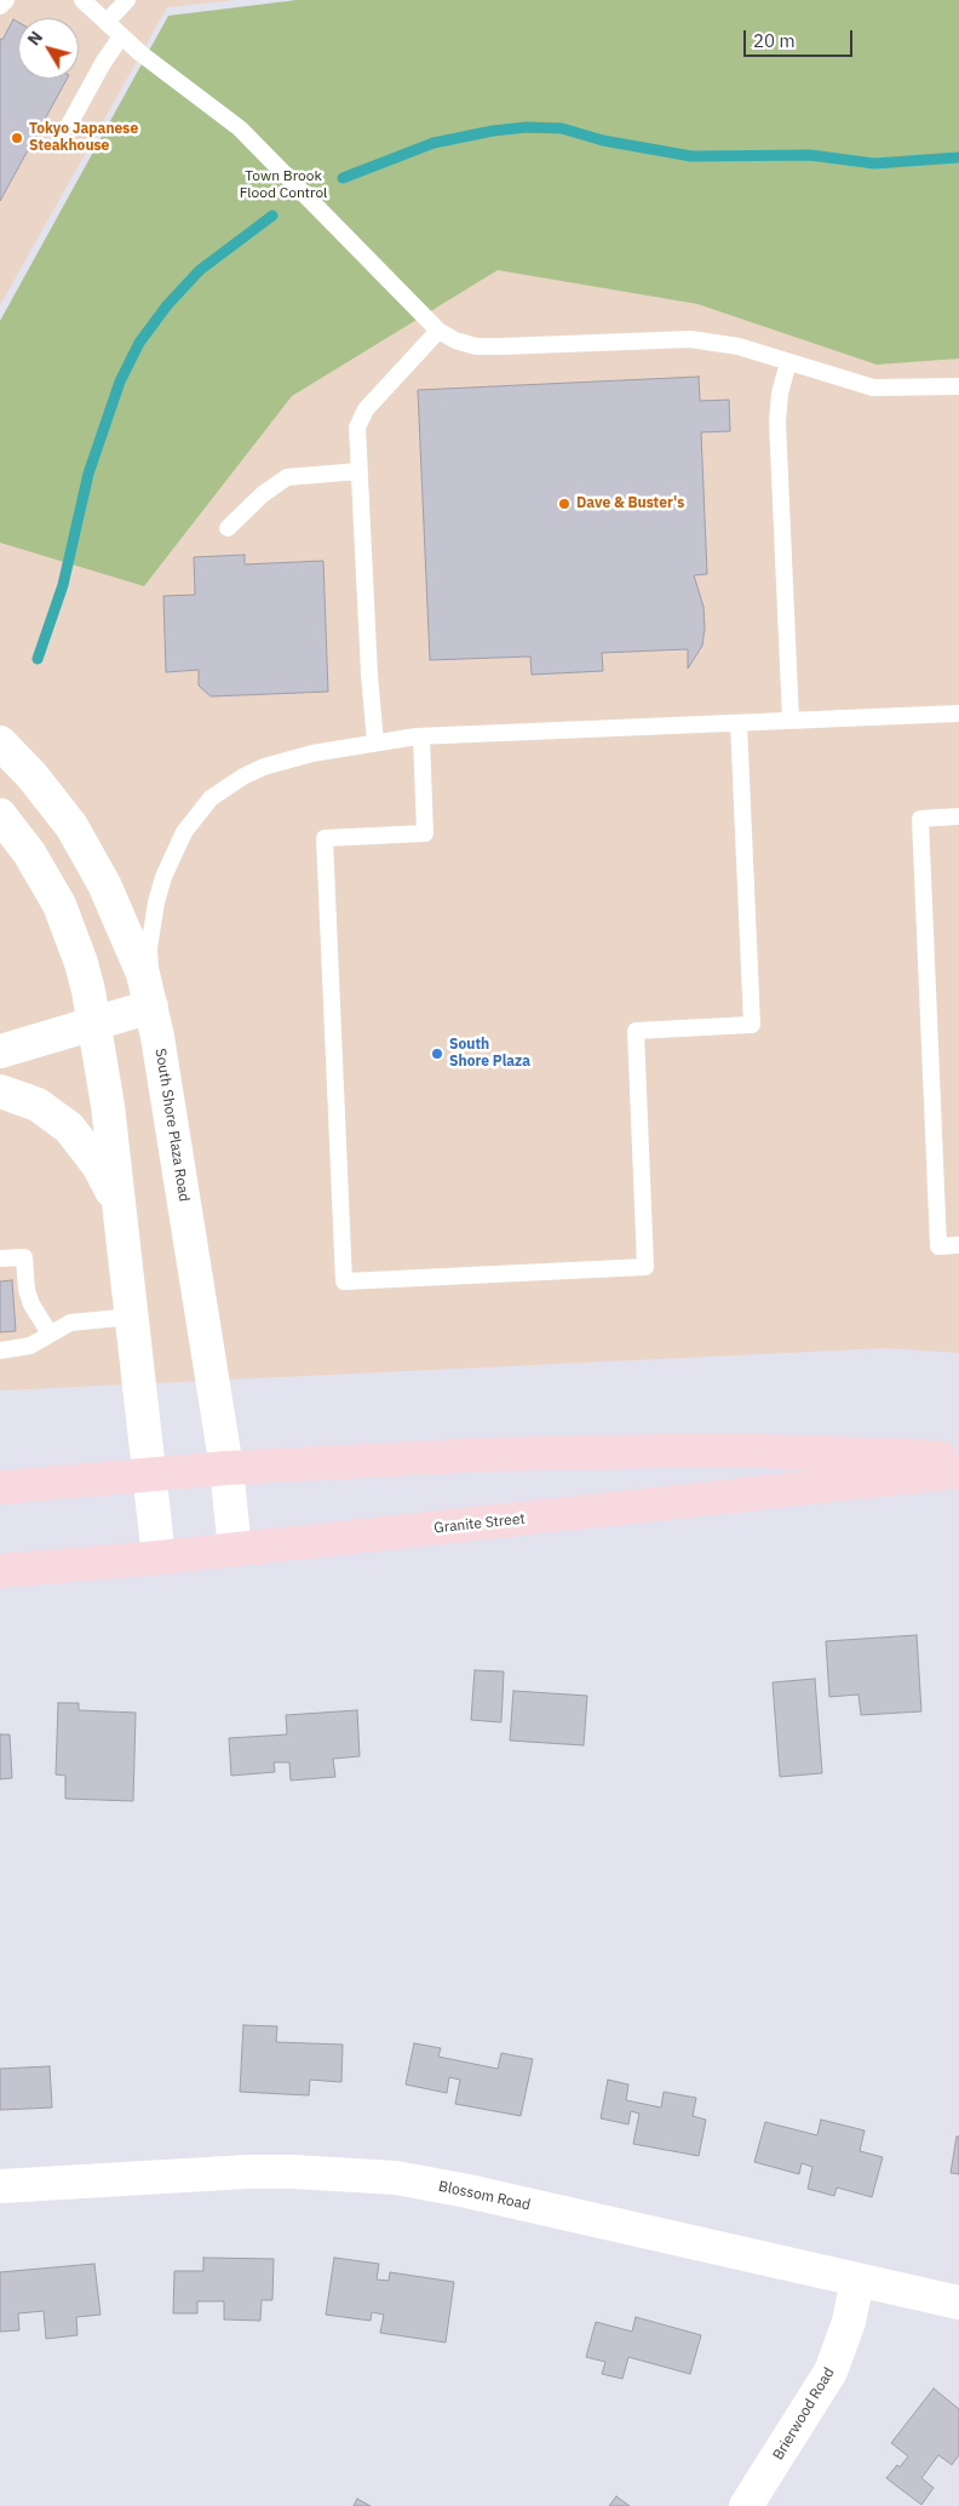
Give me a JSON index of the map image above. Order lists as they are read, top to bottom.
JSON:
{
  "streets": {
    "main road": ["Granite Street"],
    "street": ["South Shore Plaza Road", "Blossom Road", "Brierwood Road"]
  },
  "crossings": [
    ["South Shore Plaza Road", "Granite Street"],
    ["Blossom Road", "Brierwood Road"]
  ],
  "parks": ["Town Brook Flood Control"],
  "places": ["Tokyo Japanese Steakhouse", "Dave & Buster's", "South Shore Plaza"],
  "scale_bar": "20 m",
  "north": "top left"
}
